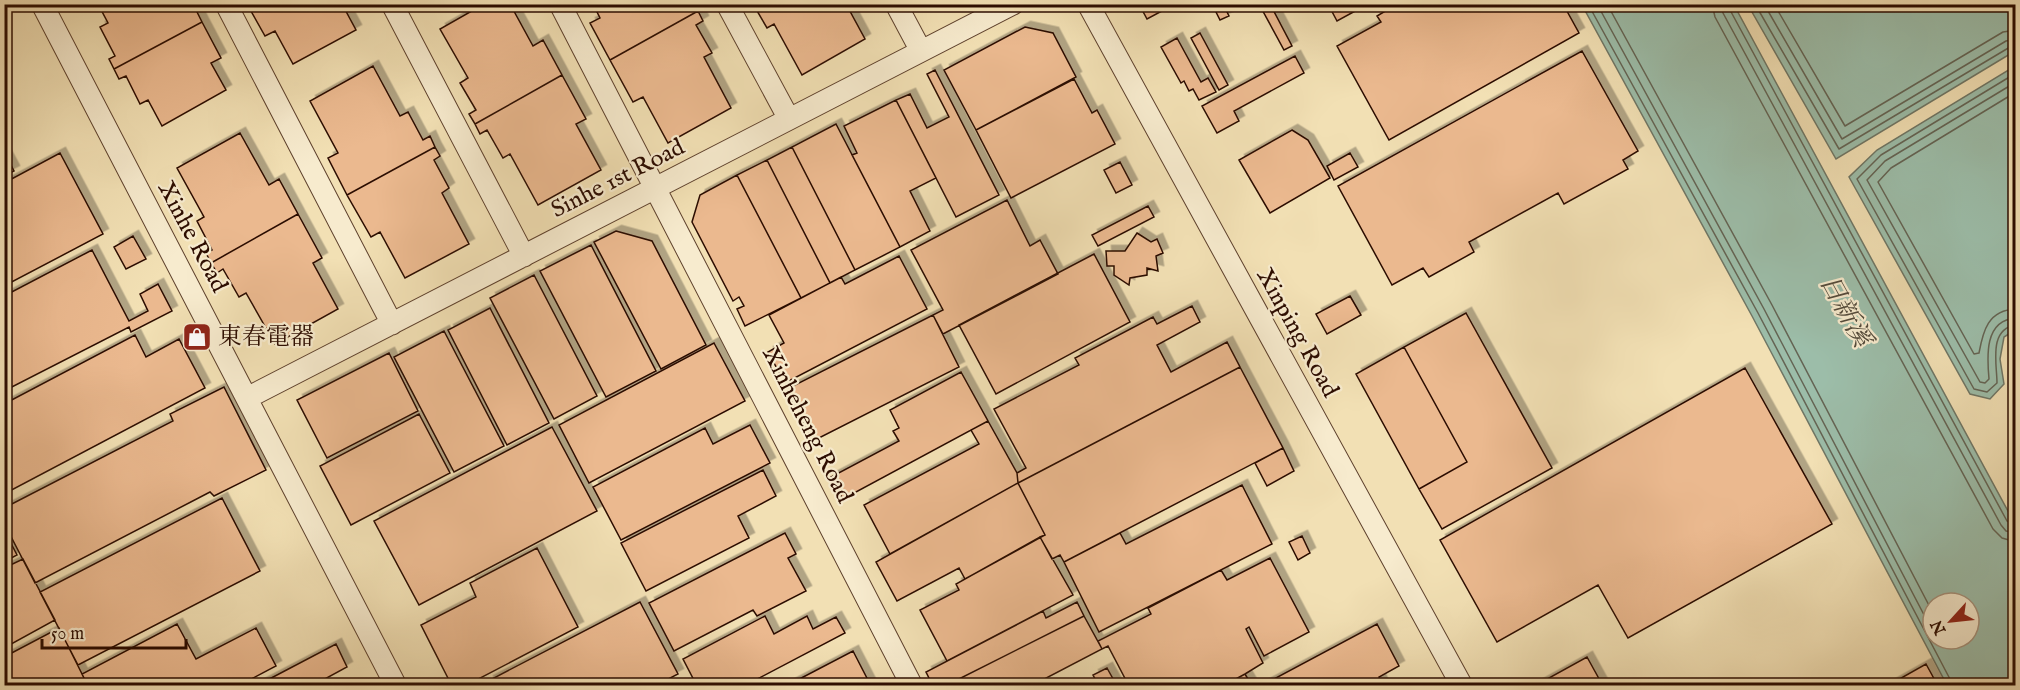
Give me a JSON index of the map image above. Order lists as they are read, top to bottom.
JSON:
{
  "streets": {
    "street": [
      "Sinhe 1st Road",
      "Xinhe Road",
      "Xinping Road",
      "Xinheheng Road"
    ]
  },
  "crossings": [
    ["Sinhe 1st Road", "Xinhe Road"],
    ["Sinhe 1st Road", "Xinheheng Road"]
  ],
  "water": ["日新溪"],
  "places": {
    "shop": ["東春電器"]
  },
  "scale_bar": "50 m",
  "north": "bottom left"
}
